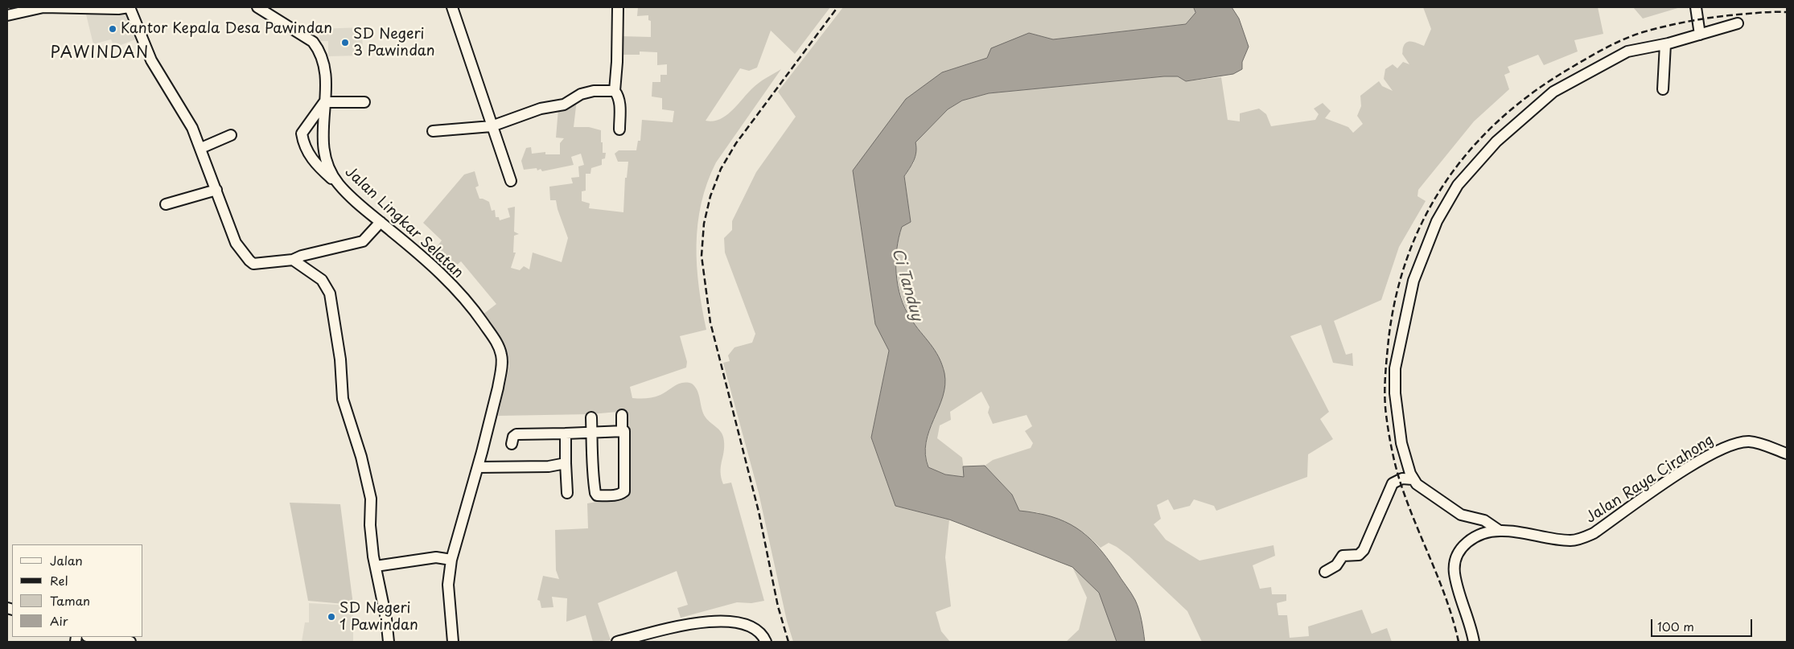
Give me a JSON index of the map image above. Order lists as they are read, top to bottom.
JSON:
{
  "streets": {
    "street": ["Jalan Lingkar Selatan", "Jalan Raya Cirahong"]
  },
  "districts": ["PAWINDAN"],
  "water": ["Ci Tanduy"],
  "places": ["Kantor Kepala Desa Pawindan", "SD Negeri 3 Pawindan", "SD Negeri 1 Pawindan"],
  "legend": [
    "Jalan",
    "Rel",
    "Taman",
    "Air"
  ],
  "scale_bar": "100 m"
}
